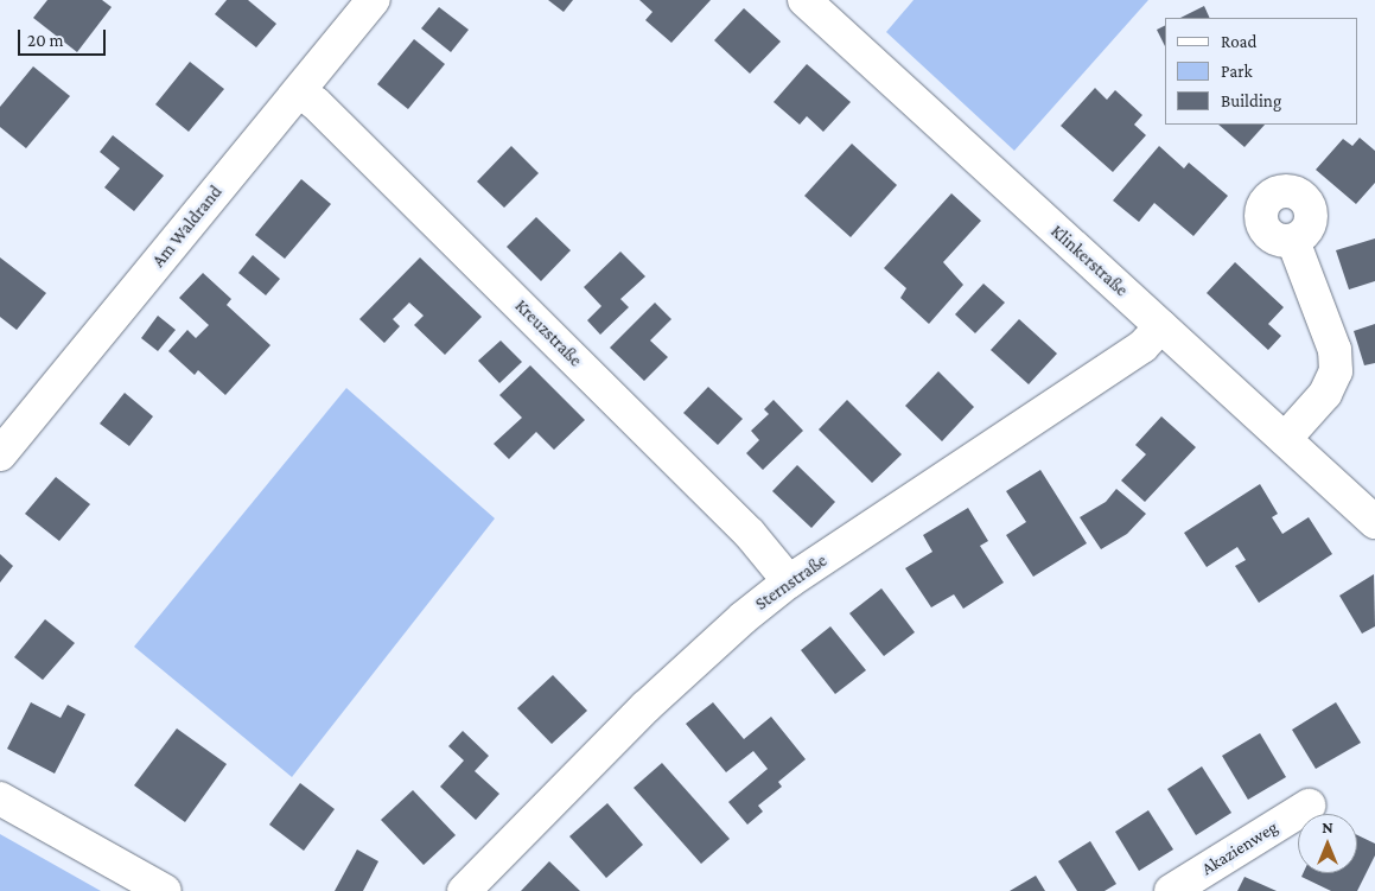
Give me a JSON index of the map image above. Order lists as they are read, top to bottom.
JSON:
{
  "streets": {
    "street": [
      "Am Waldrand",
      "Klinkerstraße",
      "Kreuzstraße",
      "Sternstraße",
      "Akazienweg"
    ]
  },
  "crossings": [
    ["Am Waldrand", "Kreuzstraße"],
    ["Klinkerstraße", "Sternstraße"],
    ["Kreuzstraße", "Sternstraße"]
  ],
  "legend": ["Road", "Park", "Building"],
  "scale_bar": "20 m",
  "north": "top"
}
